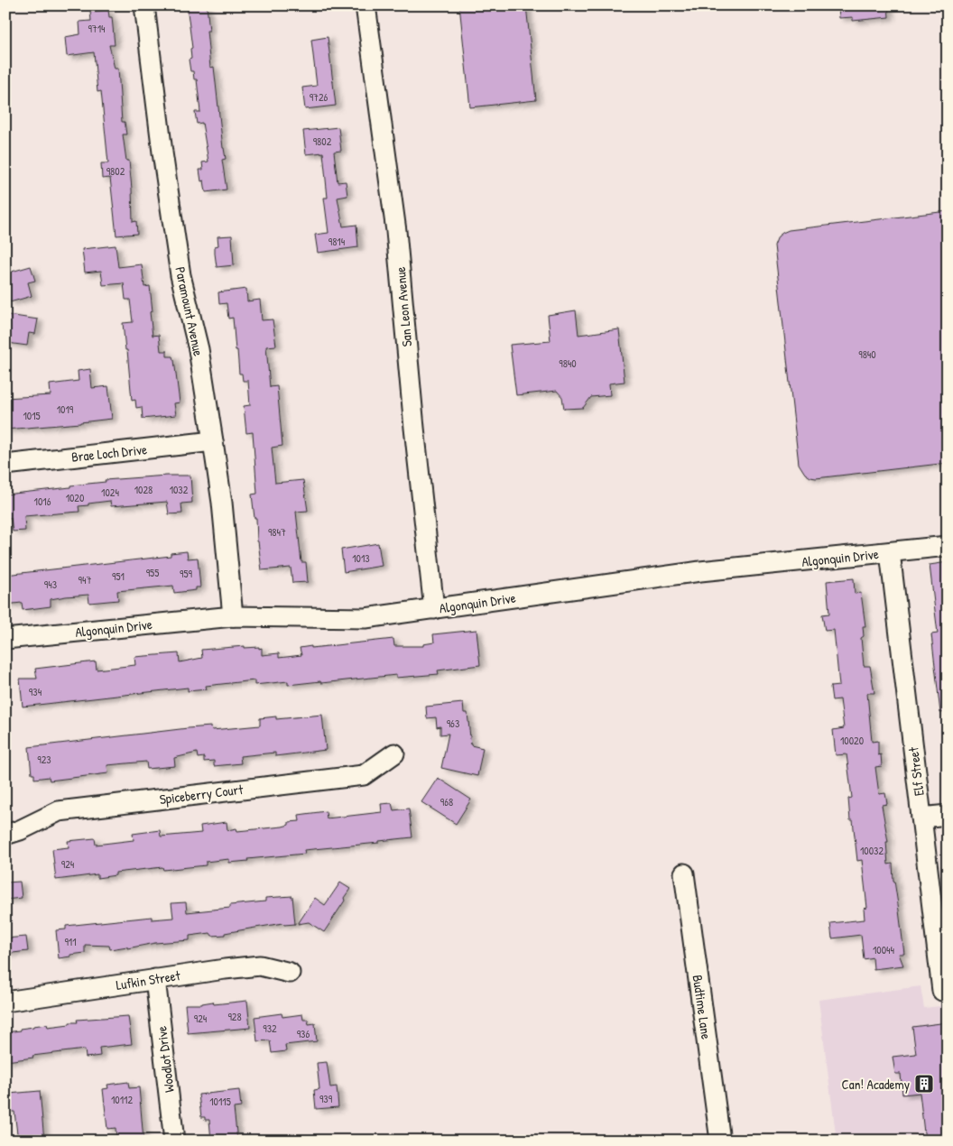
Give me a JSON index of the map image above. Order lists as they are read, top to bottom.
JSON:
{
  "streets": {
    "street": [
      "San Leon Avenue",
      "Paramount Avenue",
      "Brae Loch Drive",
      "Algonquin Drive",
      "Elf Street",
      "Spiceberry Court",
      "Lufkin Street",
      "Budtime Lane",
      "Woodlot Drive"
    ]
  },
  "crossings": [
    ["San Leon Avenue", "Algonquin Drive"],
    ["Paramount Avenue", "Brae Loch Drive"],
    ["Paramount Avenue", "Algonquin Drive"],
    ["Algonquin Drive", "Elf Street"],
    ["Lufkin Street", "Woodlot Drive"]
  ],
  "places": {
    "building": ["Can! Academy"]
  },
  "house_numbers": [
    "9714",
    "9726",
    "9802",
    "9802",
    "9814",
    "9840",
    "9840",
    "1019",
    "1015",
    "1028",
    "1032",
    "1024",
    "1020",
    "1016",
    "9847",
    "1013",
    "955",
    "959",
    "951",
    "947",
    "943",
    "934",
    "963",
    "10020",
    "923",
    "968",
    "10032",
    "924",
    "911",
    "10044",
    "928",
    "924",
    "932",
    "936",
    "939",
    "10112",
    "10115"
  ]
}
